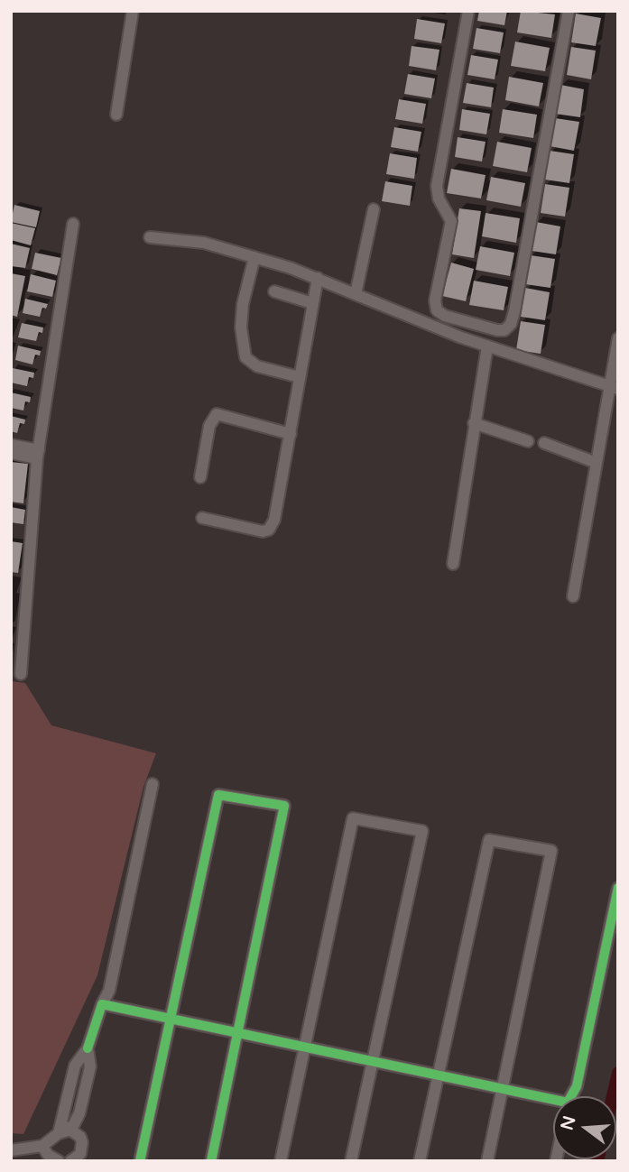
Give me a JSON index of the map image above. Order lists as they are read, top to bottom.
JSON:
{
  "north": "left"
}
